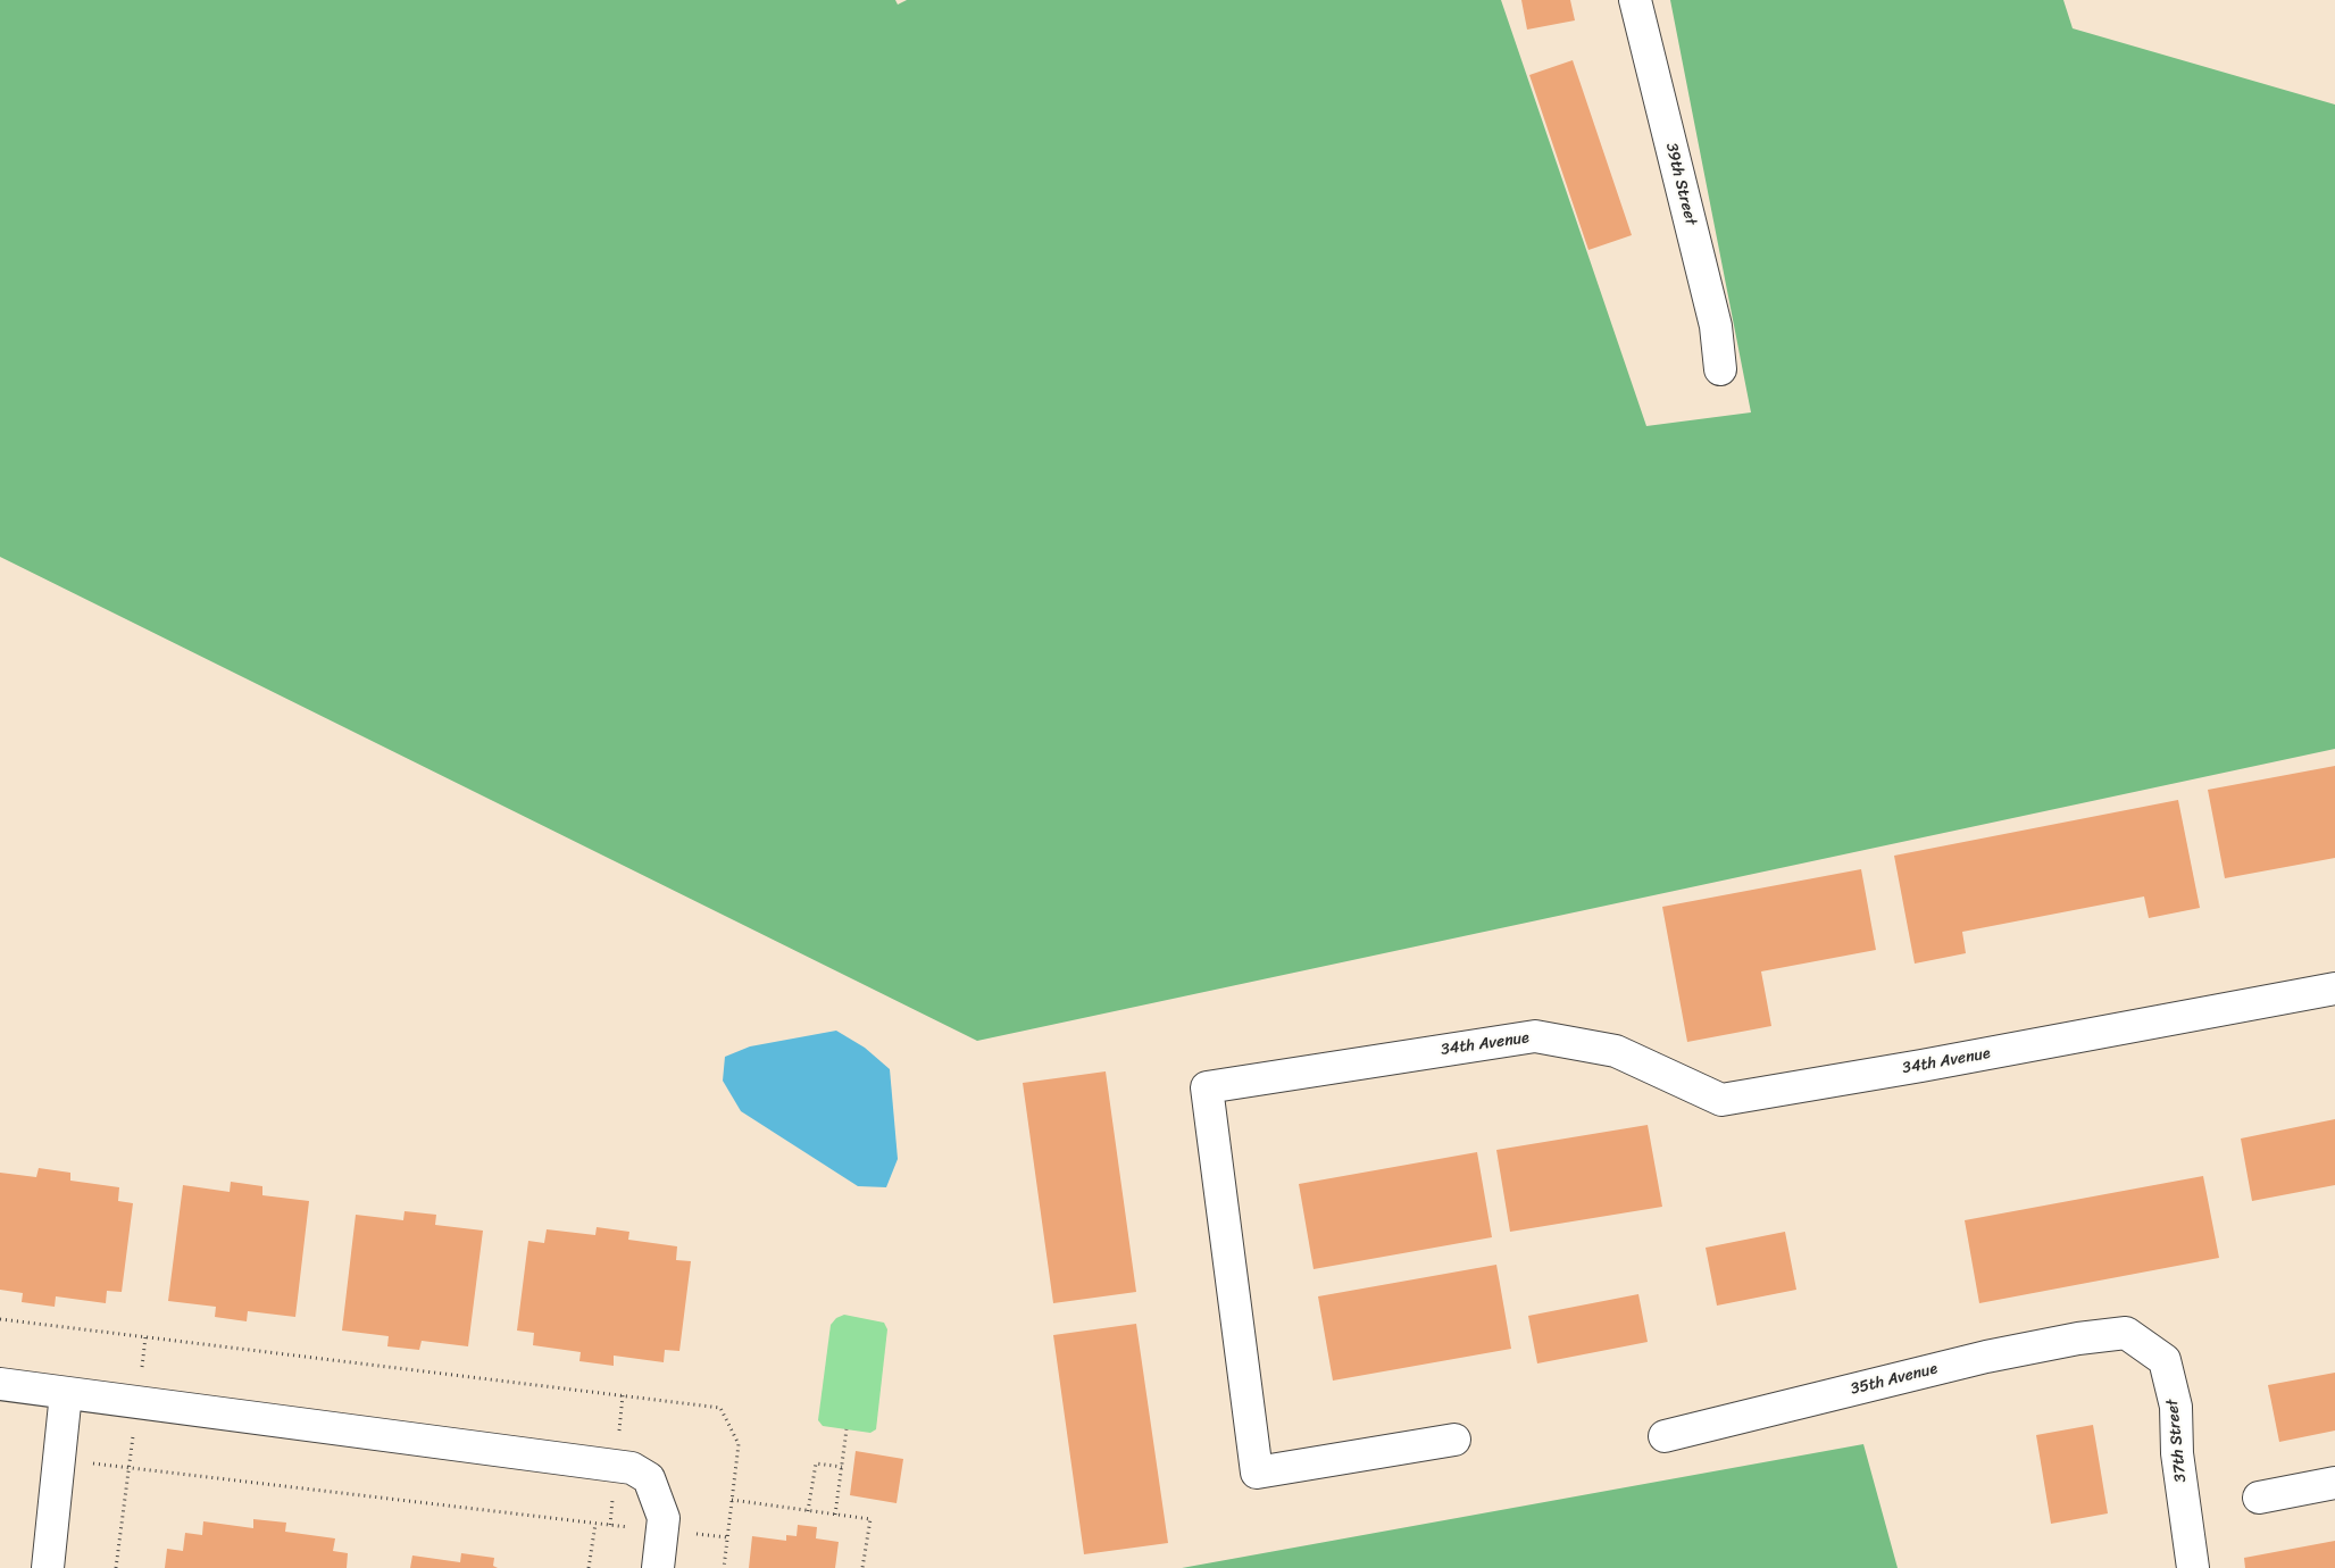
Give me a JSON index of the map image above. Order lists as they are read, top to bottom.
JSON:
{
  "streets": {
    "street": [
      "39th Street",
      "34th Avenue",
      "35th Avenue",
      "37th Street"
    ]
  },
  "crossings": [
    ["35th Avenue", "37th Street"]
  ]
}
